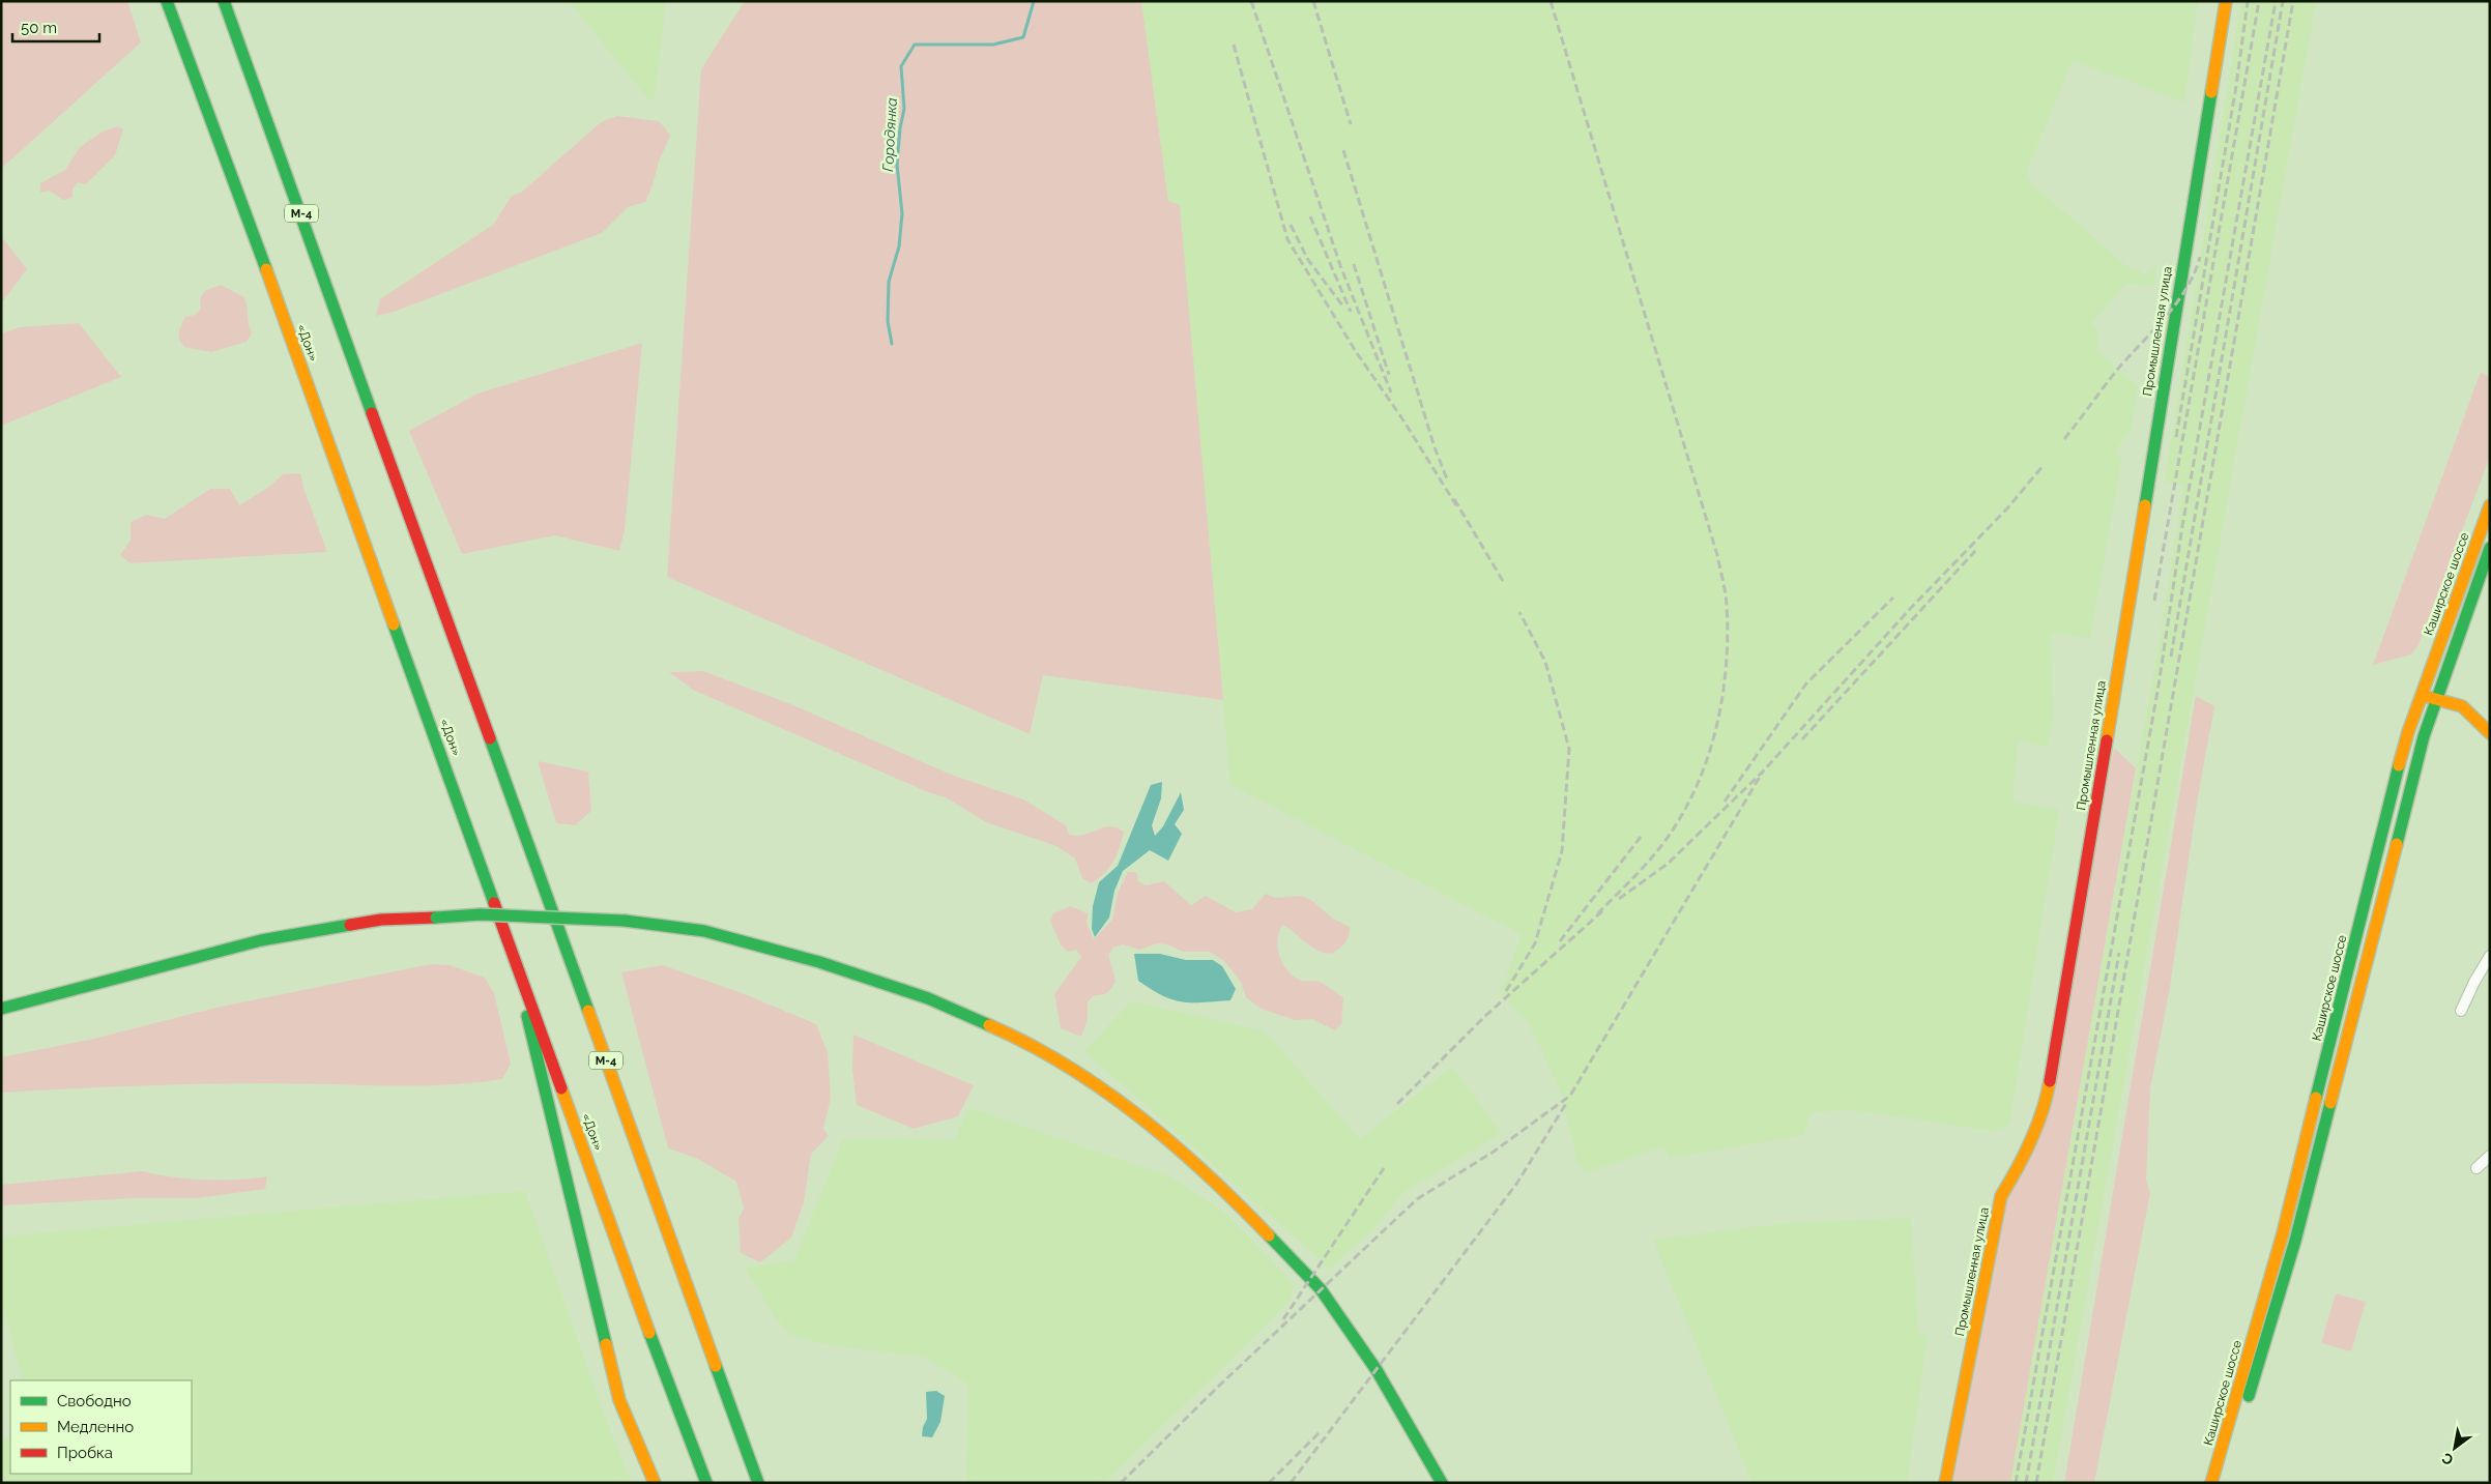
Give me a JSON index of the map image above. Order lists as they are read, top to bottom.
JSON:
{
  "streets": {
    "main road": [
      "М-4",
      "Промышленная улица",
      "«Дон»",
      "Каширское шоссе"
    ]
  },
  "water": ["Городянка"],
  "legend": ["Свободно", "Медленно", "Пробка"],
  "scale_bar": "50 m",
  "north": "bottom left"
}
